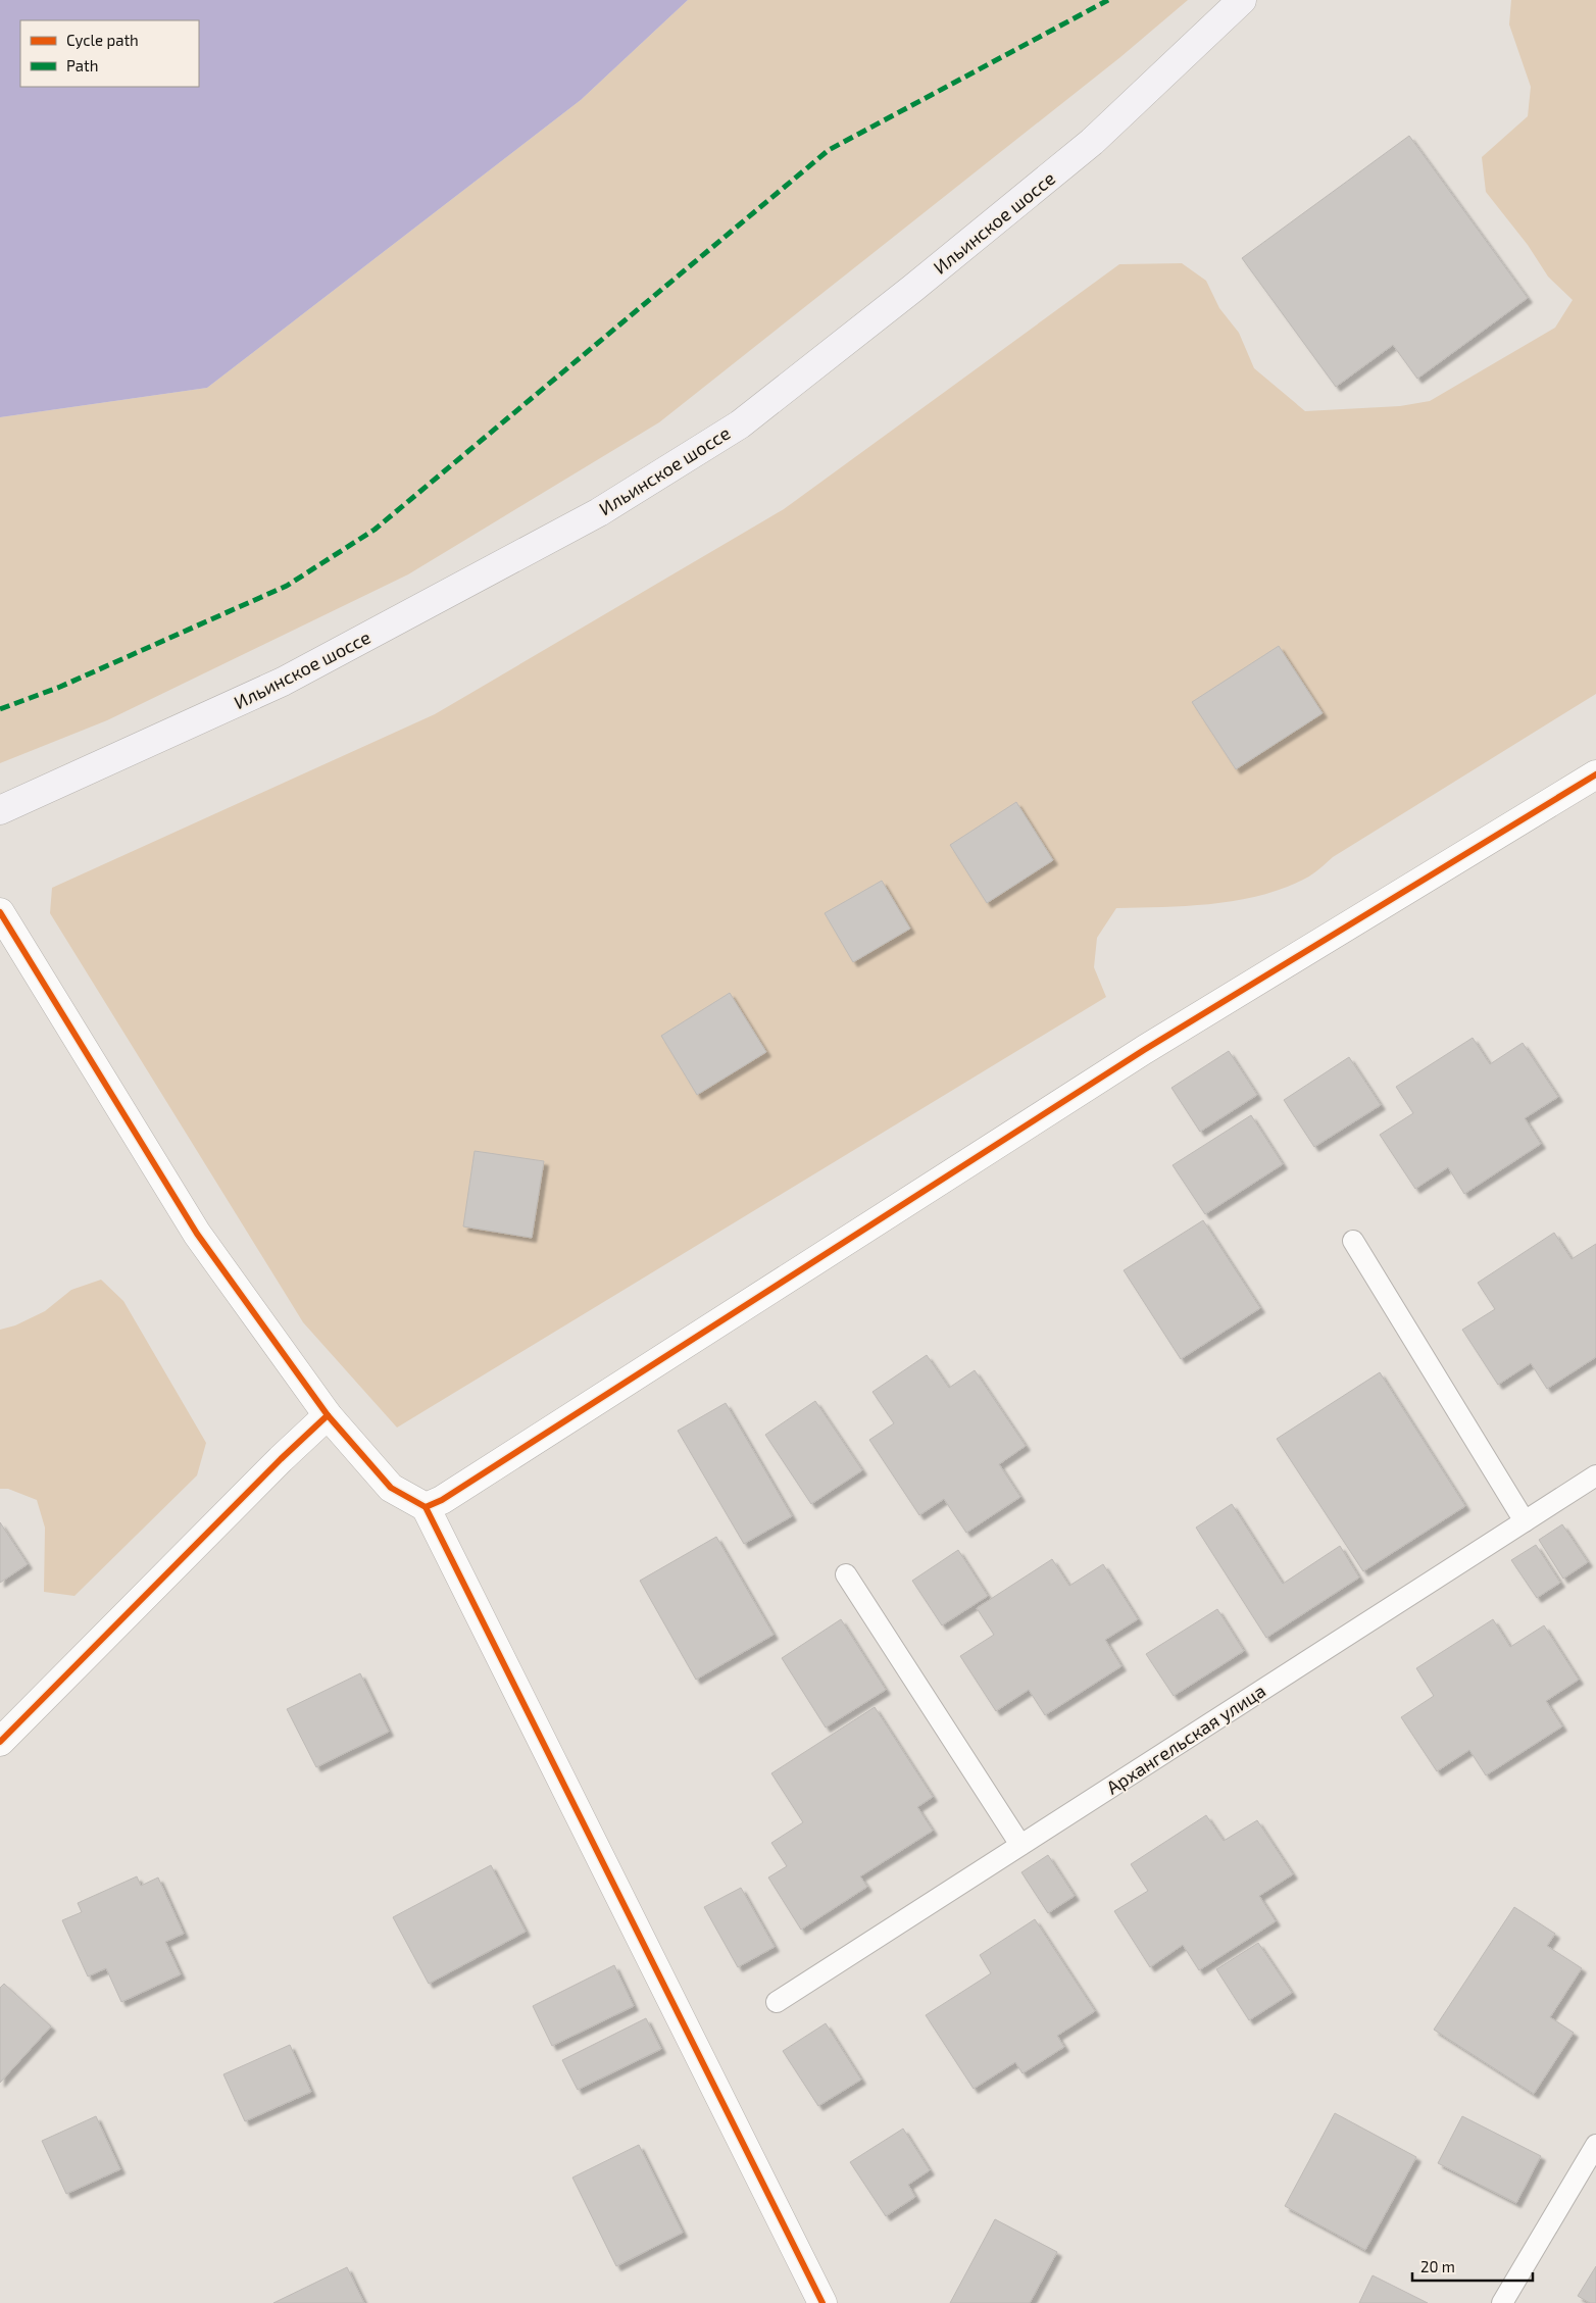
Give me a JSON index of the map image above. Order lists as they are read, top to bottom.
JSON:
{
  "streets": {
    "main road": ["Ильинское шоссе"],
    "lane": ["Архангельская улица"]
  },
  "legend": ["Cycle path", "Path"],
  "scale_bar": "20 m"
}
